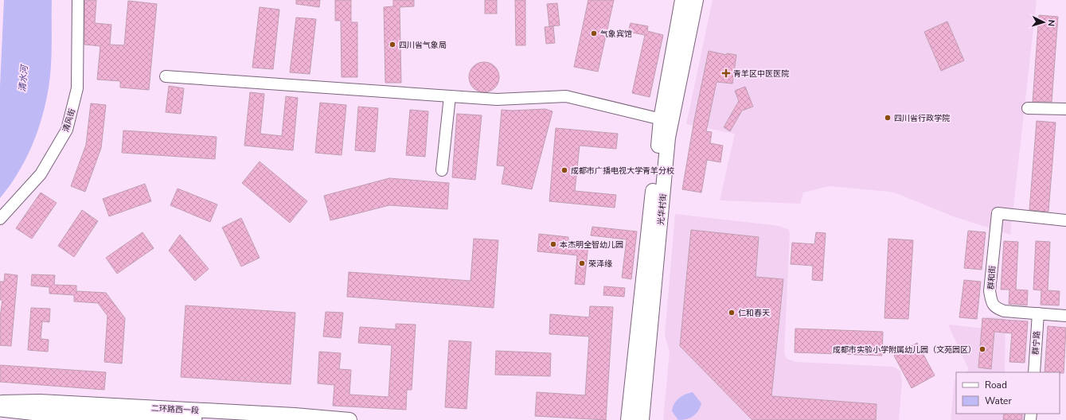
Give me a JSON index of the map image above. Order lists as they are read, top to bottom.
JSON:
{
  "streets": {
    "main road": ["光华村街", "二环路西一段"],
    "street": ["清风街", "群和街", "群宁路"]
  },
  "crossings": [
    ["群和街", "群宁路"]
  ],
  "water": ["清水河"],
  "places": {
    "other": [
      "气象宾馆",
      "四川省气象局",
      "四川省行政学院",
      "成都市广播电视大学青羊分校",
      "本杰明全智幼儿园",
      "荣泽缘",
      "仁和春天",
      "成都市实验小学附属幼儿园（文苑园区）"
    ],
    "health": ["青羊区中医医院"]
  },
  "legend": ["Road", "Water"],
  "north": "right"
}
